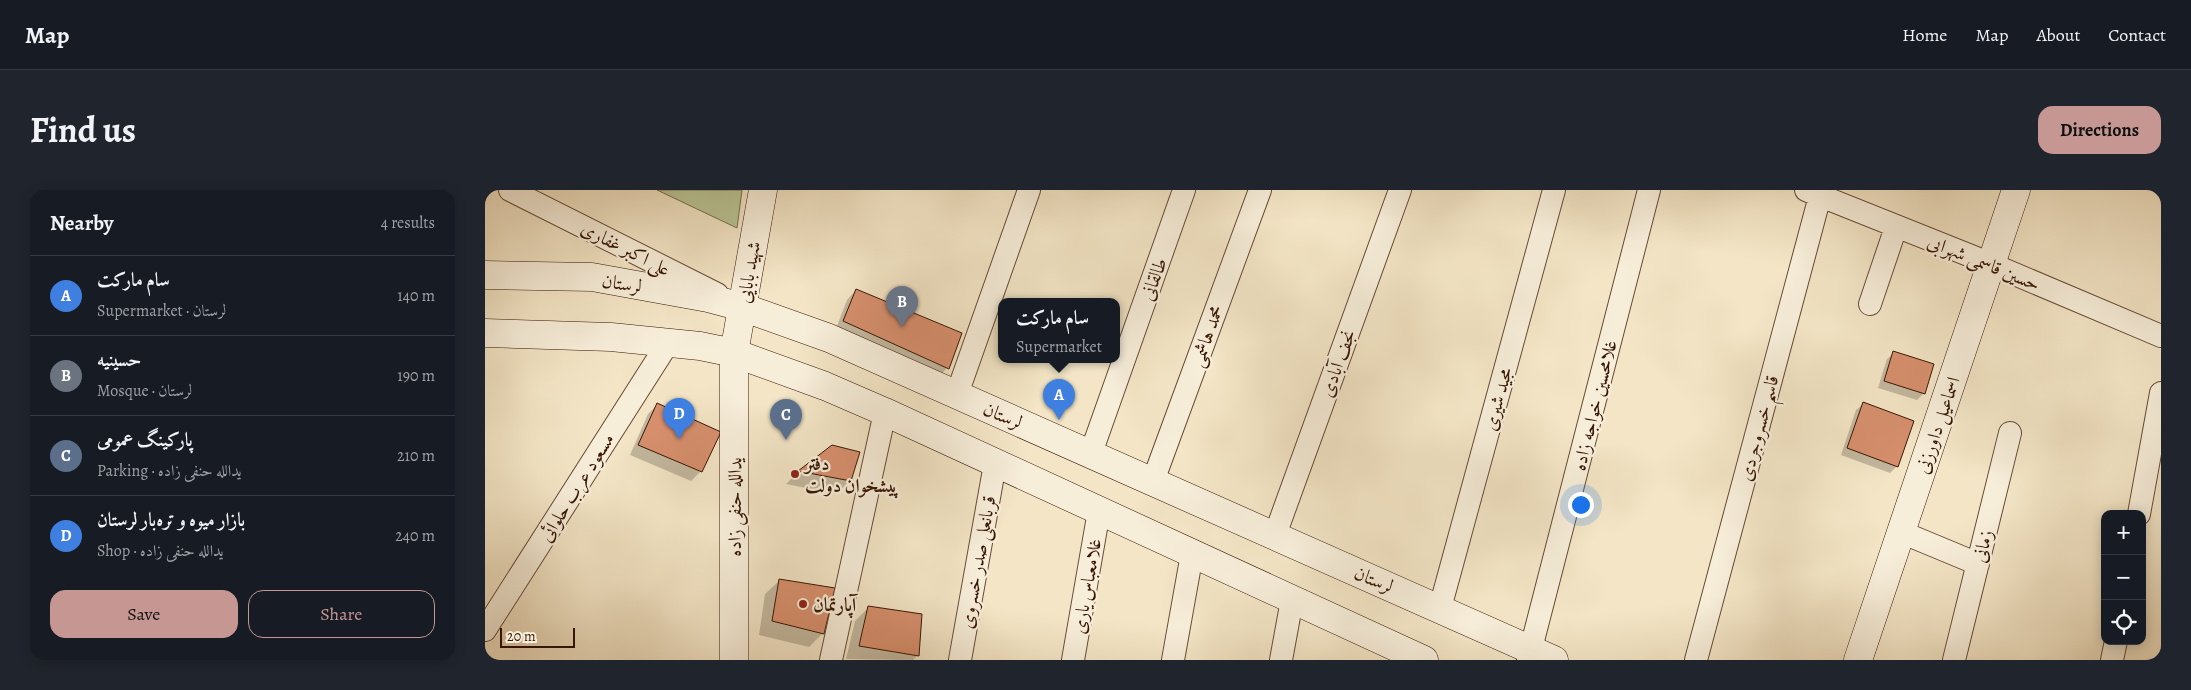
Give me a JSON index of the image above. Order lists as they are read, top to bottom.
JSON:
{
  "streets": {
    "street": [
      "علی اکبر غفاری",
      "حسین قاسمی شهرابی",
      "شهید بابایی",
      "طالقانی",
      "لرستان",
      "محمد هاشمی",
      "نجف آبادی",
      "مجید شیری",
      "غلامحسین خواجه زاده",
      "اسماعیل داورزنی",
      "قاسم خسروجردی",
      "مسعود عرب حلوائی",
      "یدالله حنفی زاده",
      "زمانی",
      "قربانعلی صدر خسروی",
      "غلامعباس یاری"
    ]
  },
  "crossings": [
    ["علی اکبر غفاری", "شهید بابایی"],
    ["علی اکبر غفاری", "لرستان"],
    ["حسین قاسمی شهرابی", "اسماعیل داورزنی"],
    ["حسین قاسمی شهرابی", "قاسم خسروجردی"],
    ["شهید بابایی", "لرستان"],
    ["شهید بابایی", "یدالله حنفی زاده"],
    ["طالقانی", "لرستان"],
    ["لرستان", "محمد هاشمی"],
    ["لرستان", "نجف آبادی"],
    ["لرستان", "مجید شیری"],
    ["لرستان", "غلامحسین خواجه زاده"]
  ],
  "places": ["دفتر پیشخوان دولت", "آپارتمان"],
  "scale_bar": "20 m",
  "page": {
    "header": "Map",
    "nav": [
      "Home",
      "Map",
      "About",
      "Contact"
    ],
    "title": "Find us",
    "buttons": [
      "Directions",
      ["Save", "Share"]
    ],
    "heading": ["Nearby", "4 results"],
    "list": [
      {
        "mark": "A",
        "name": "سام مارکت",
        "note": "Supermarket · لرستان",
        "value": "140 m"
      },
      {
        "mark": "B",
        "name": "حسینیه",
        "note": "Mosque · لرستان",
        "value": "190 m"
      },
      {
        "mark": "C",
        "name": "پارکینگ عمومی",
        "note": "Parking · یدالله حنفی زاده",
        "value": "210 m"
      },
      {
        "mark": "D",
        "name": "بازار میوه و تره‌بار لرستان",
        "note": "Shop · یدالله حنفی زاده",
        "value": "240 m"
      }
    ],
    "pins": [
      "B",
      "A",
      "D",
      "C"
    ],
    "popup": ["سام مارکت", "Supermarket"],
    "map_buttons": ["+", "−"],
    "scale": "20 m"
  }
}
